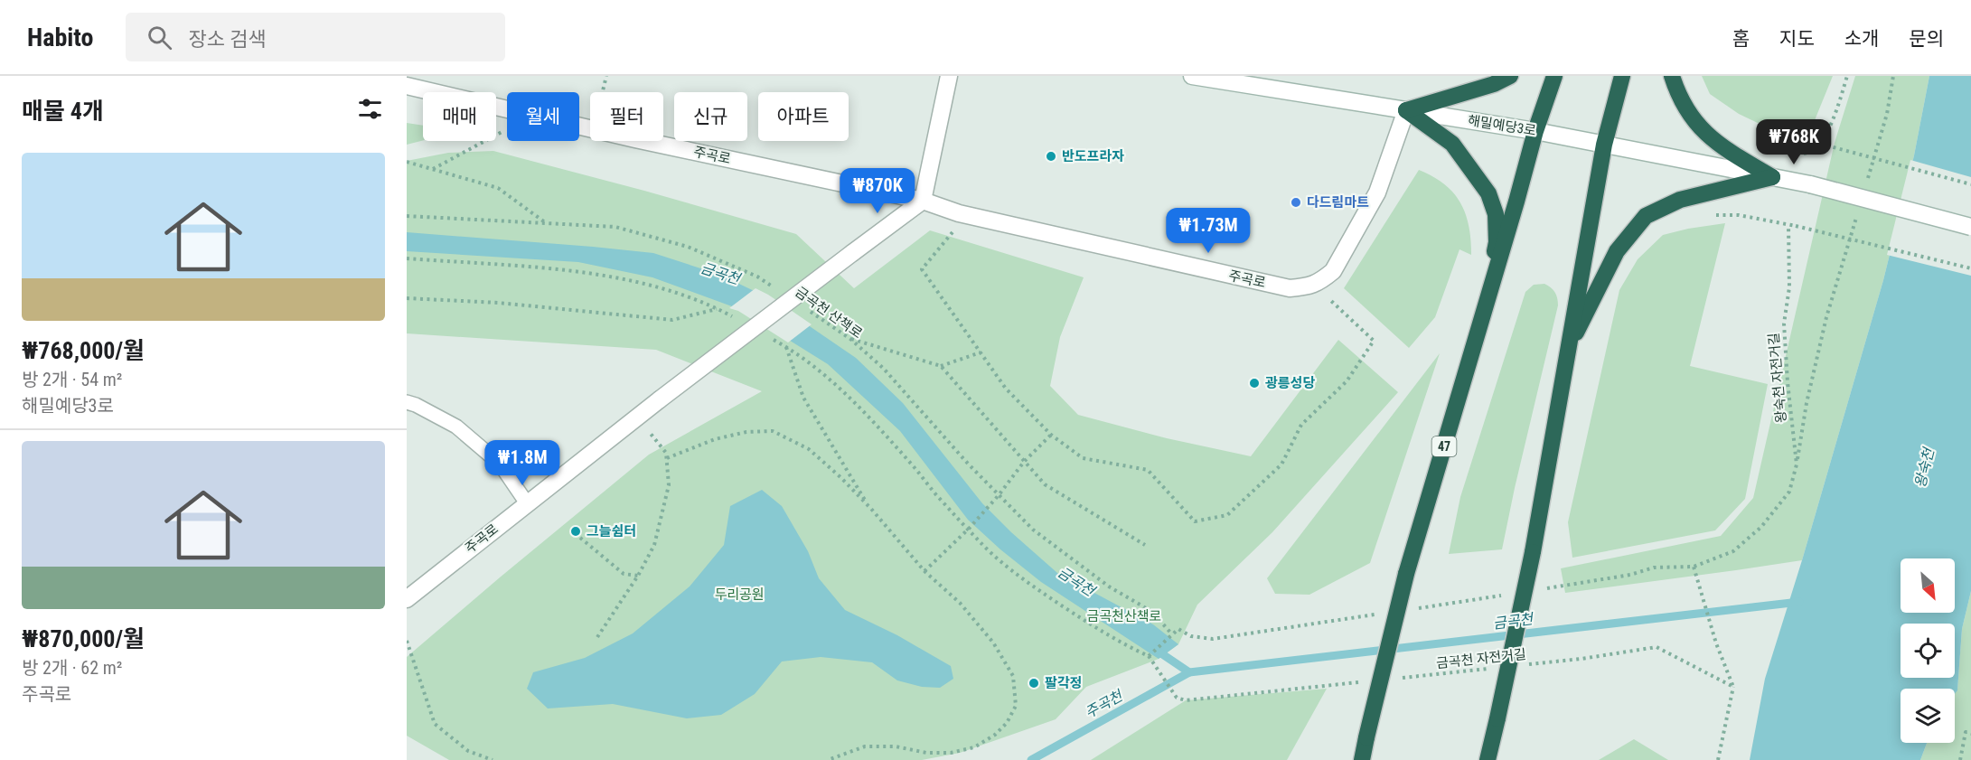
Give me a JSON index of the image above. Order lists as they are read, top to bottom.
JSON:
{
  "streets": {
    "highway": ["47"],
    "street": ["해밀예당3로", "주곡로"],
    "path": ["금곡천 산책로", "왕숙천 자전거길", "금곡천 자전거길"]
  },
  "crossings": [
    ["해밀예당3로", "47"]
  ],
  "water": ["금곡천", "왕숙천", "주곡천"],
  "parks": ["두리공원", "금곡천산책로"],
  "places": [
    "반도프라자",
    "다드림마트",
    "광릉성당",
    "그늘쉼터",
    "팔각정"
  ],
  "north": "bottom right",
  "page": {
    "header": "Habito",
    "search": "장소 검색",
    "nav": [
      "홈",
      "지도",
      "소개",
      "문의"
    ],
    "heading": "매물 4개",
    "chip": [
      "매매",
      "월세",
      "필터",
      "신규",
      "아파트"
    ],
    "price": [
      "₩768K",
      "₩870K",
      "₩1.73M",
      "₩1.8M"
    ],
    "list": [
      {
        "name": "₩768,000/월",
        "note": "방 2개 · 54 m² · 해밀예당3로"
      },
      {
        "name": "₩870,000/월",
        "note": "방 2개 · 62 m² · 주곡로"
      }
    ]
  }
}
